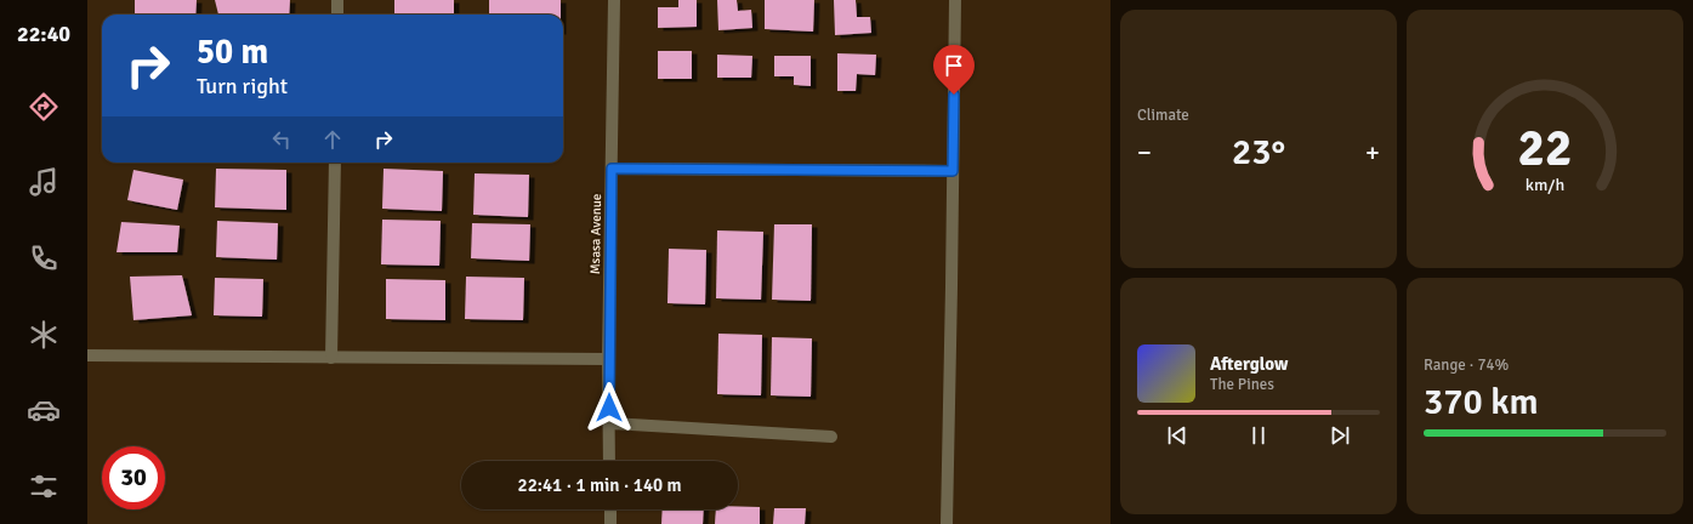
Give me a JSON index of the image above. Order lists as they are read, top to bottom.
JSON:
{
  "streets": {
    "street": ["Msasa Avenue"]
  },
  "page": {
    "tabs": "22:40",
    "tile": [
      "Climate",
      ["Range · 74%", "370 km"]
    ],
    "turn": ["50 m", "Turn right"],
    "heat": ["−", "23°", "+"],
    "song": ["Afterglow", "The Pines"],
    "limit": "30",
    "trip": "22:41 · 1 min · 140 m",
    "gauge": ["22", "km/h"]
  }
}
